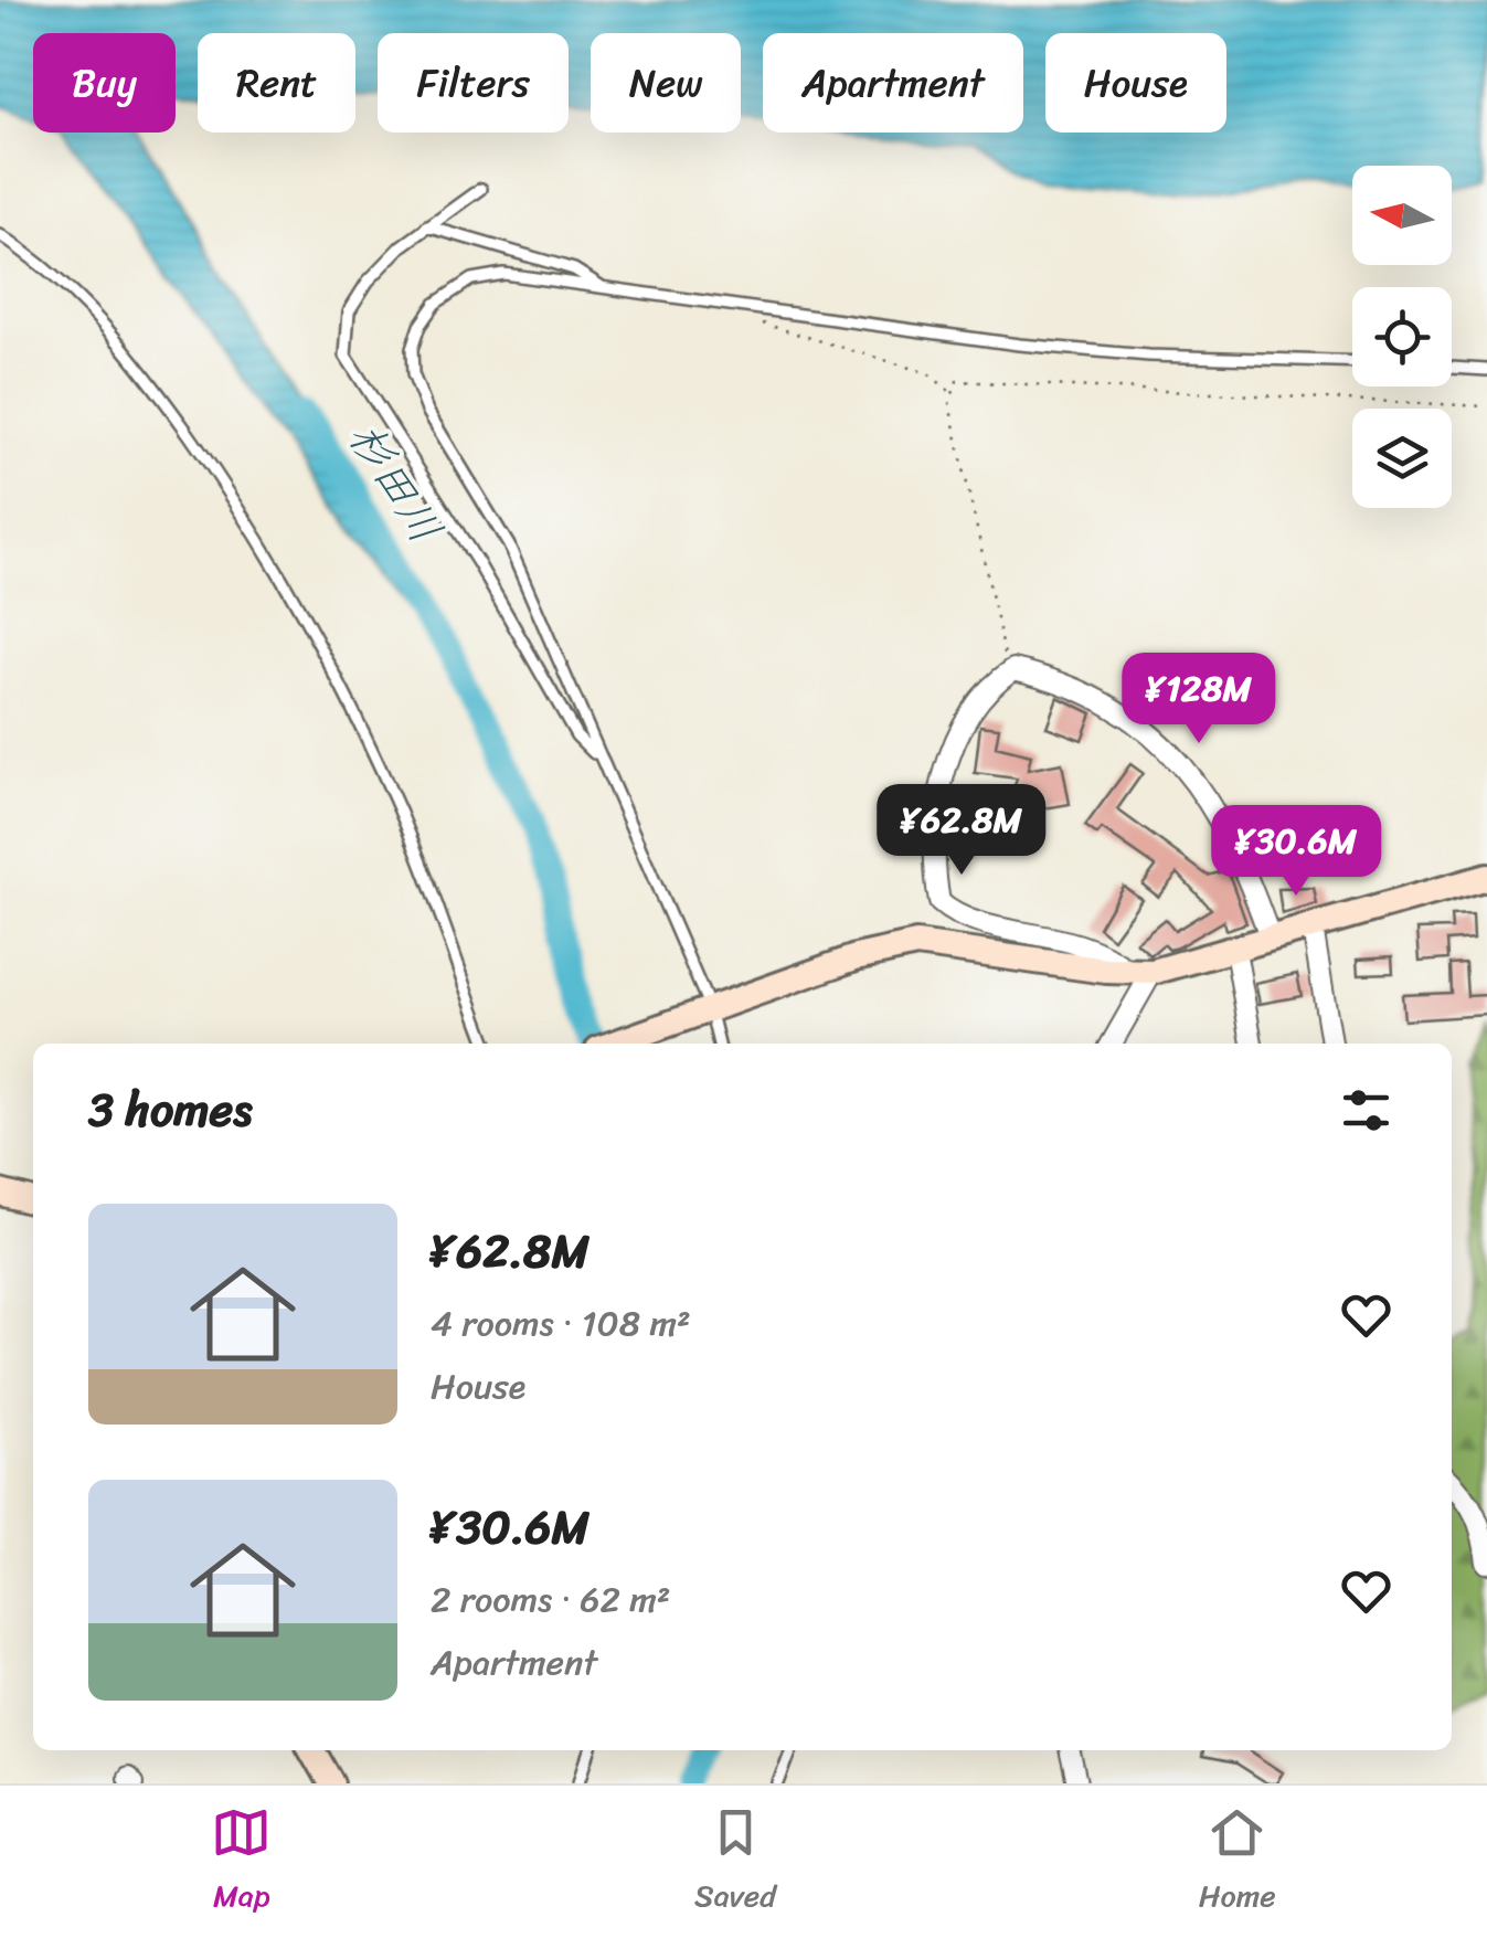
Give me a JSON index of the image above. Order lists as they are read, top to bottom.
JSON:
{
  "water": ["杉田川"],
  "north": "left",
  "page": {
    "chip": [
      "Buy",
      "Rent",
      "Filters",
      "New",
      "Apartment",
      "House"
    ],
    "price": ["¥128M", "¥62.8M", "¥30.6M"],
    "heading": "3 homes",
    "list": [
      {
        "name": "¥62.8M",
        "note": "4 rooms · 108 m² · House"
      },
      {
        "name": "¥30.6M",
        "note": "2 rooms · 62 m² · Apartment"
      }
    ],
    "tabs": ["Map", "Saved", "Home"]
  }
}
